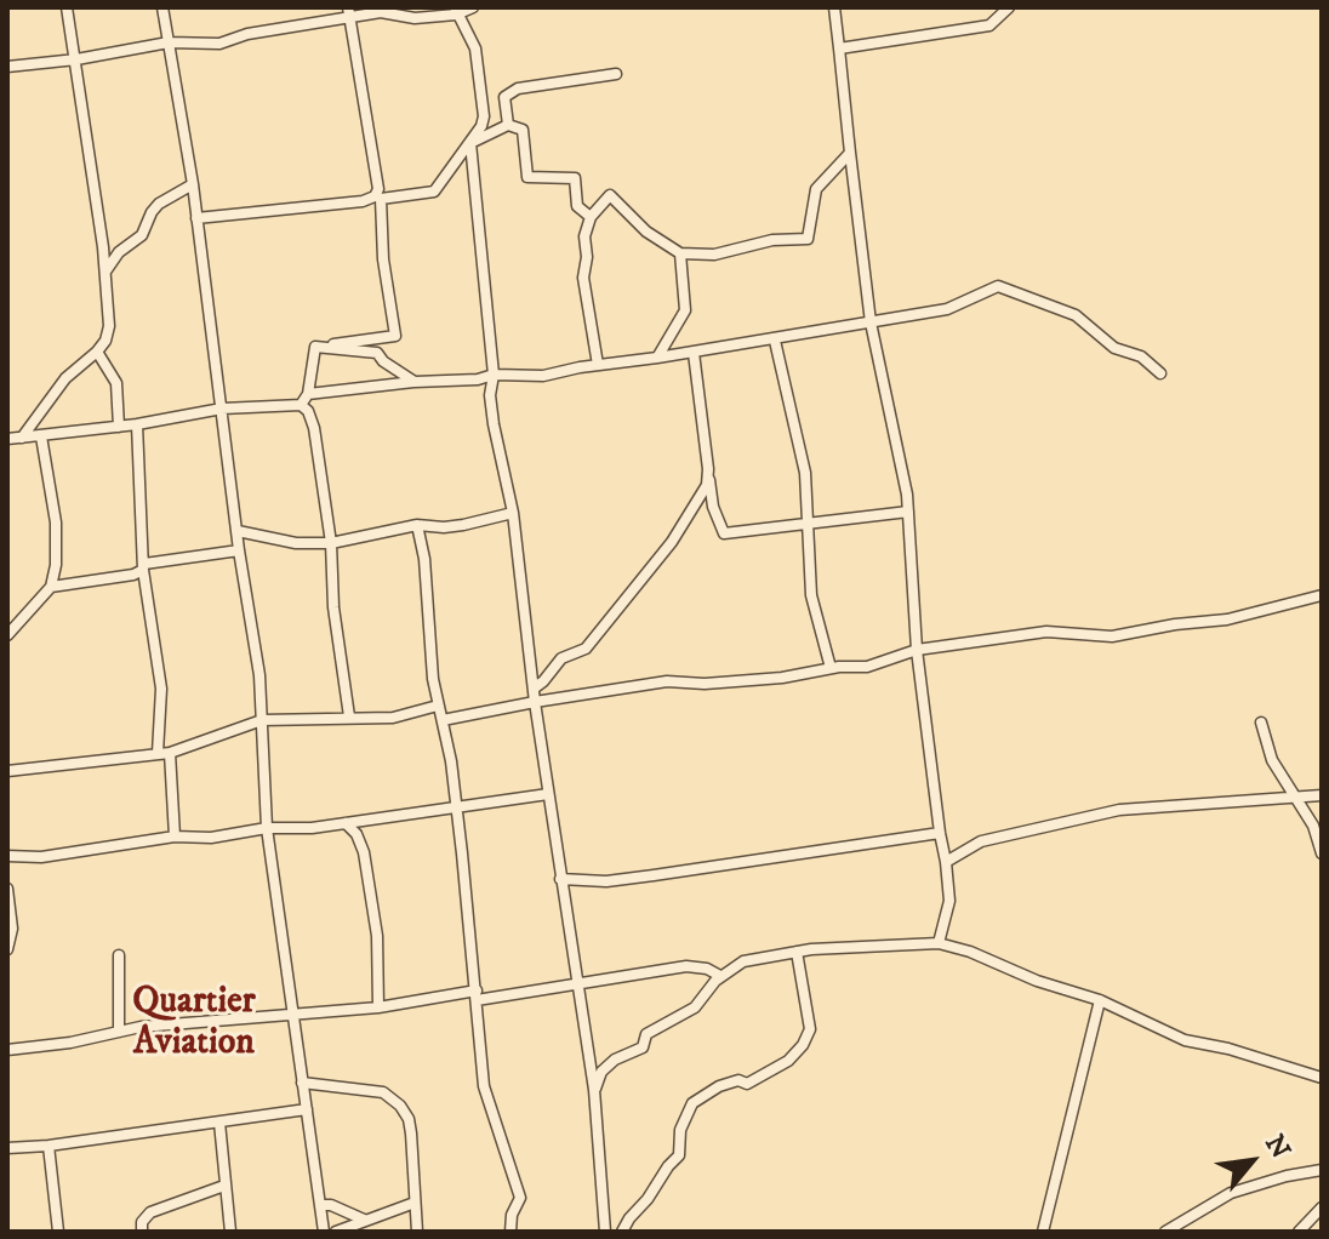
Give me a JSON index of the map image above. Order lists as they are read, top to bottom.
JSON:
{
  "districts": ["Quartier Aviation"],
  "north": "top right"
}
